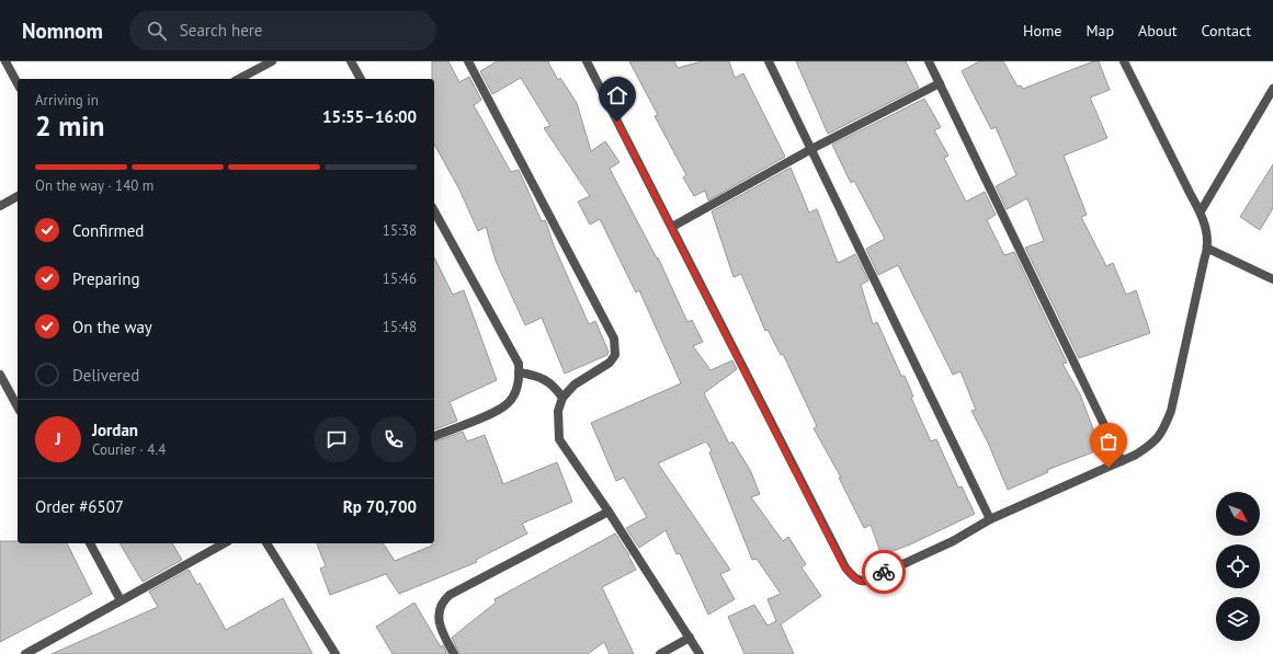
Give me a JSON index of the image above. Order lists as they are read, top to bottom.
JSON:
{
  "north": "bottom right",
  "page": {
    "header": "Nomnom",
    "search": "Search here",
    "nav": [
      "Home",
      "Map",
      "About",
      "Contact"
    ],
    "heading": ["2 min", "Arriving in", "15:55–16:00"],
    "panel": [
      "Jordan",
      "Courier · 4.4",
      "Order #6507",
      "Rp 70,700"
    ],
    "bar": "On the way · 140 m",
    "list": [
      ["Confirmed", "15:38"],
      ["Preparing", "15:46"],
      ["On the way", "15:48"],
      "Delivered"
    ],
    "round": "J"
  }
}
